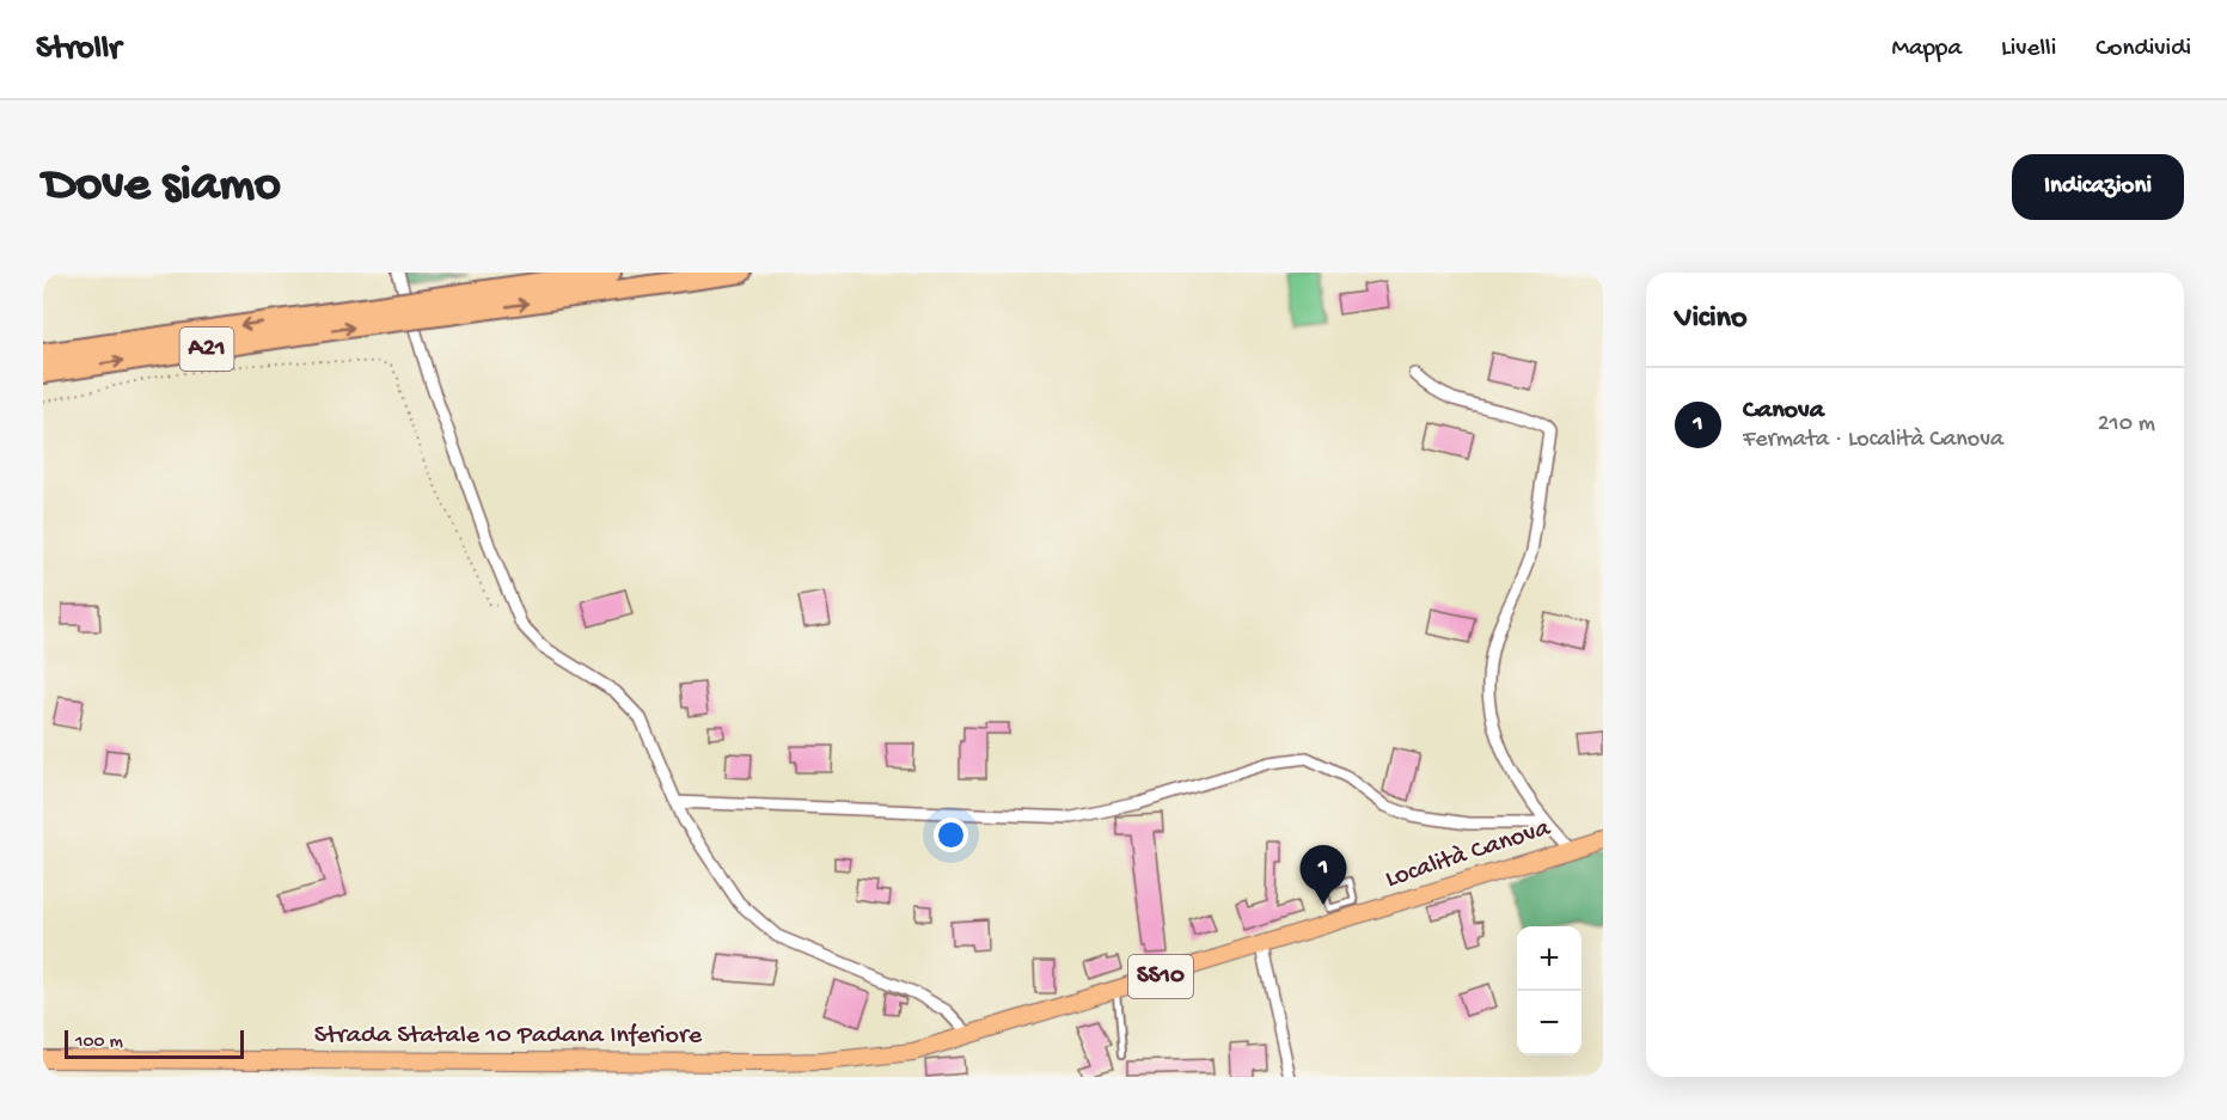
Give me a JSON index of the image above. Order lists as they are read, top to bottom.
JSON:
{
  "streets": {
    "highway": ["A21"],
    "main road": ["Località Canova", "SS10", "Strada Statale 10 Padana Inferiore"]
  },
  "crossings": [
    ["Località Canova", "SS10"],
    ["Località Canova", "Strada Statale 10 Padana Inferiore"]
  ],
  "scale_bar": "100 m",
  "page": {
    "header": "Strollr",
    "nav": ["Mappa", "Livelli", "Condividi"],
    "buttons": "Indicazioni",
    "title": "Dove siamo",
    "heading": "Vicino",
    "list": [
      {
        "mark": "1",
        "name": "Canova",
        "note": "Fermata · Località Canova",
        "value": "210 m"
      }
    ],
    "pins": "1",
    "map_buttons": ["+", "−"],
    "scale": "100 m"
  }
}
